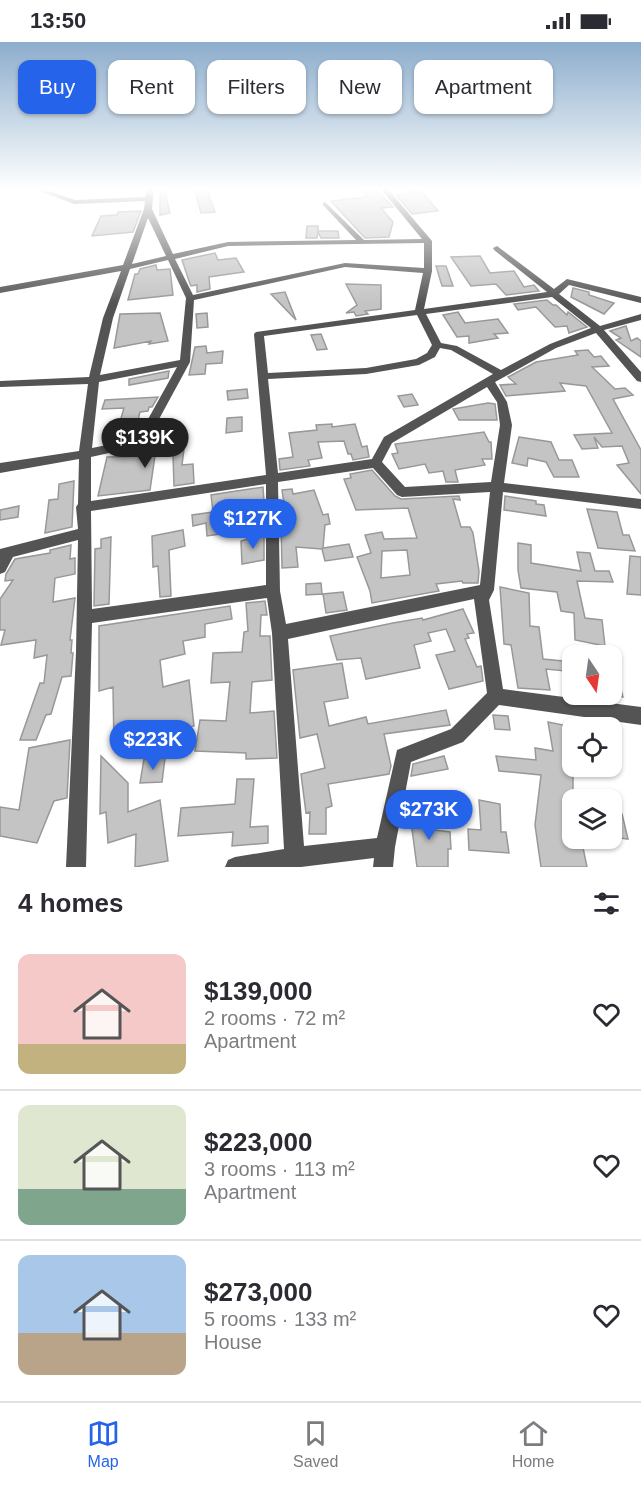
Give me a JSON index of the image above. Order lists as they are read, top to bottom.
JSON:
{
  "north": "bottom",
  "page": {
    "status": "13:50",
    "chip": [
      "Buy",
      "Rent",
      "Filters",
      "New",
      "Apartment"
    ],
    "price": [
      "$139K",
      "$127K",
      "$223K",
      "$273K"
    ],
    "heading": "4 homes",
    "list": [
      {
        "name": "$139,000",
        "note": "2 rooms · 72 m² · Apartment"
      },
      {
        "name": "$223,000",
        "note": "3 rooms · 113 m² · Apartment"
      },
      {
        "name": "$273,000",
        "note": "5 rooms · 133 m² · House"
      }
    ],
    "tabs": ["Map", "Saved", "Home"]
  }
}
